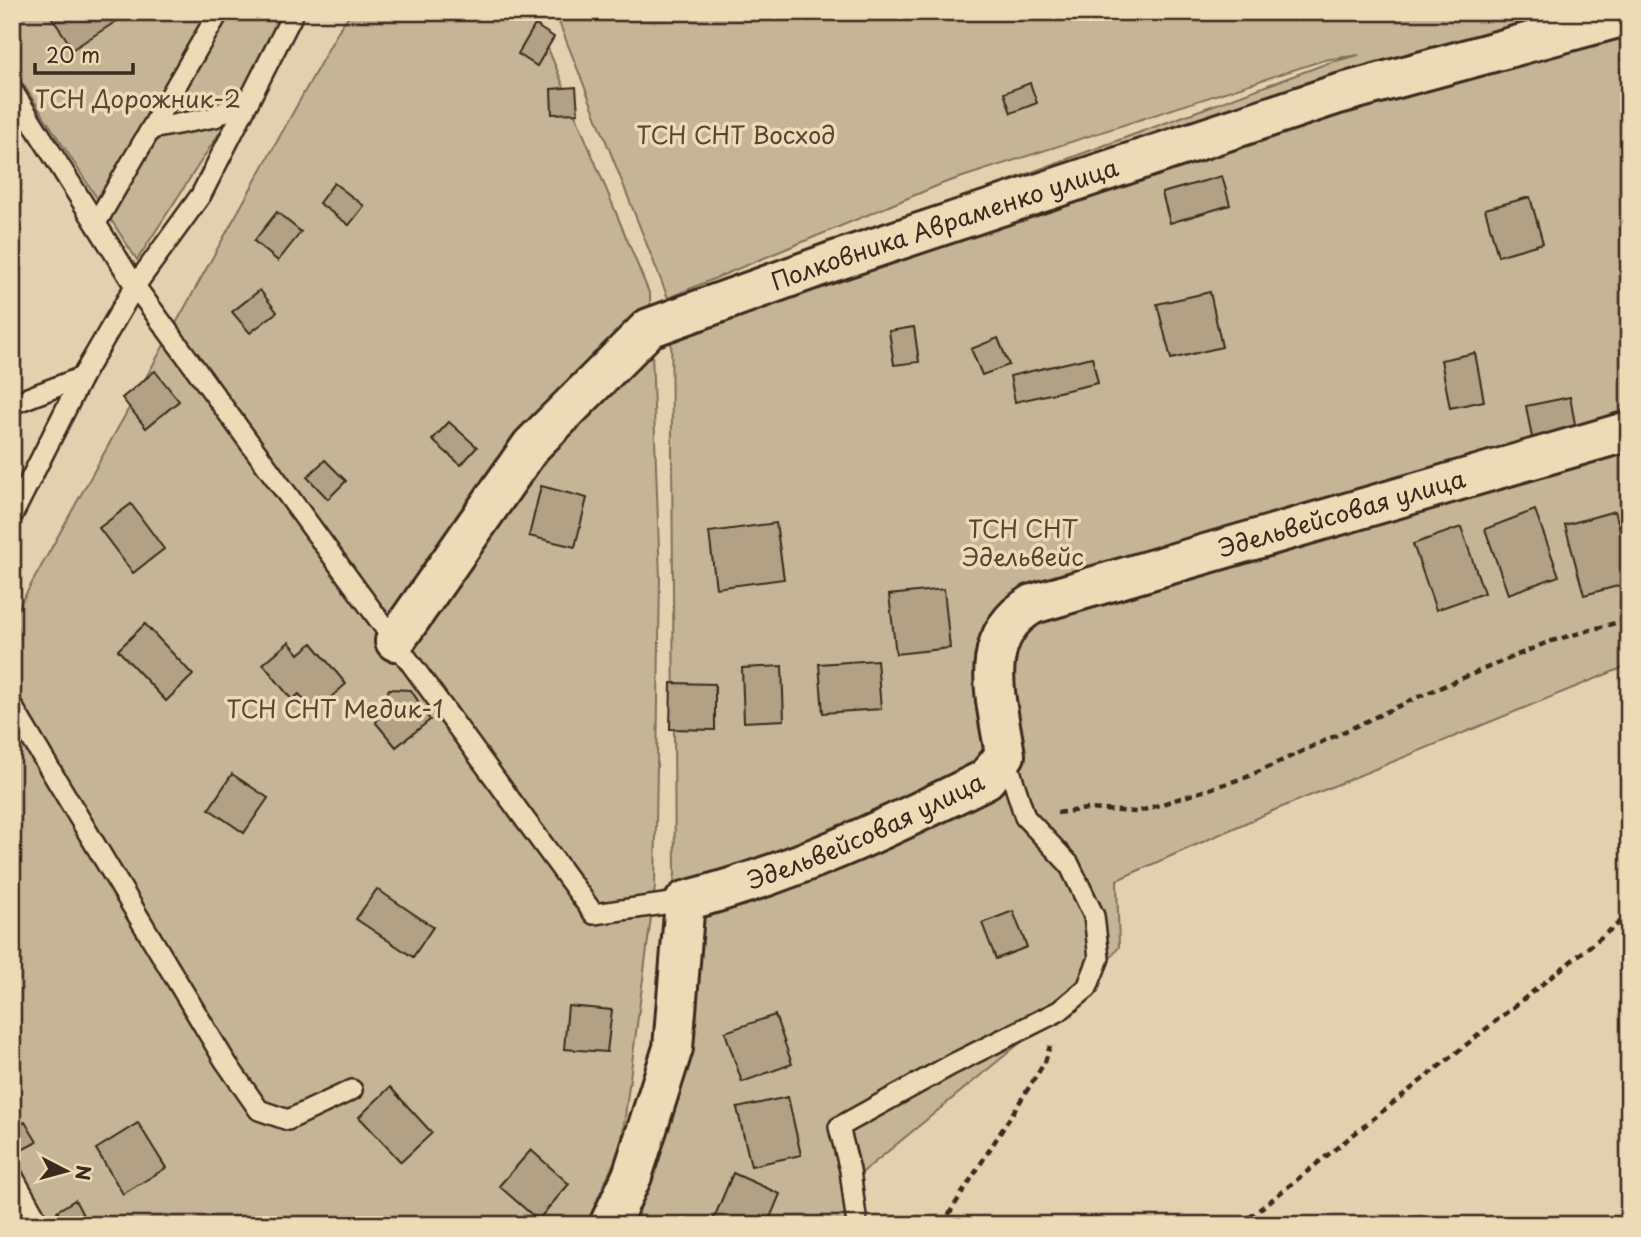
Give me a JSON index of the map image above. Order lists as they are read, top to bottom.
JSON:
{
  "streets": {
    "street": ["Полковника Авраменко улица", "Эдельвейсовая улица"]
  },
  "parks": [
    "ТСН Дорожник-2",
    "ТСН СНТ Восход",
    "ТСН СНТ Эдельвейс",
    "ТСН СНТ Медик-1"
  ],
  "scale_bar": "20 m",
  "north": "right"
}
